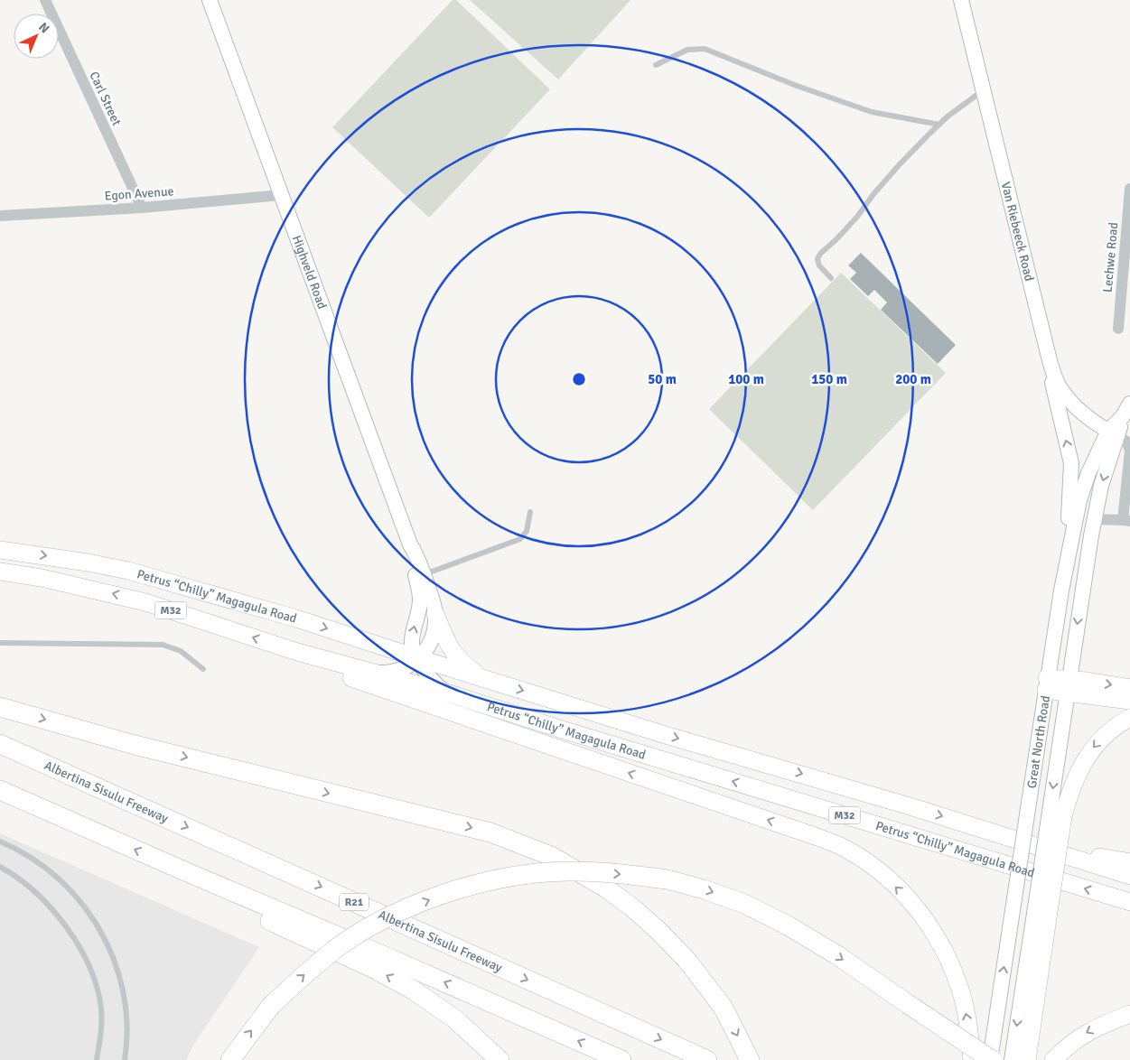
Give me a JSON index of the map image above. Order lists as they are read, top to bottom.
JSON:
{
  "streets": {
    "highway": ["Albertina Sisulu Freeway", "R21"],
    "main road": [
      "Van Riebeeck Road",
      "Highveld Road",
      "Petrus “Chilly” Magagula Road",
      "M32",
      "Great North Road"
    ],
    "street": ["Carl Street", "Egon Avenue", "Lechwe Road"]
  },
  "crossings": [
    ["Carl Street", "Egon Avenue"],
    ["Egon Avenue", "Highveld Road"],
    ["Van Riebeeck Road", "Great North Road"],
    ["Highveld Road", "Petrus “Chilly” Magagula Road"]
  ],
  "north": "top right",
  "rings": [
    "50 m",
    "100 m",
    "150 m",
    "200 m"
  ]
}
